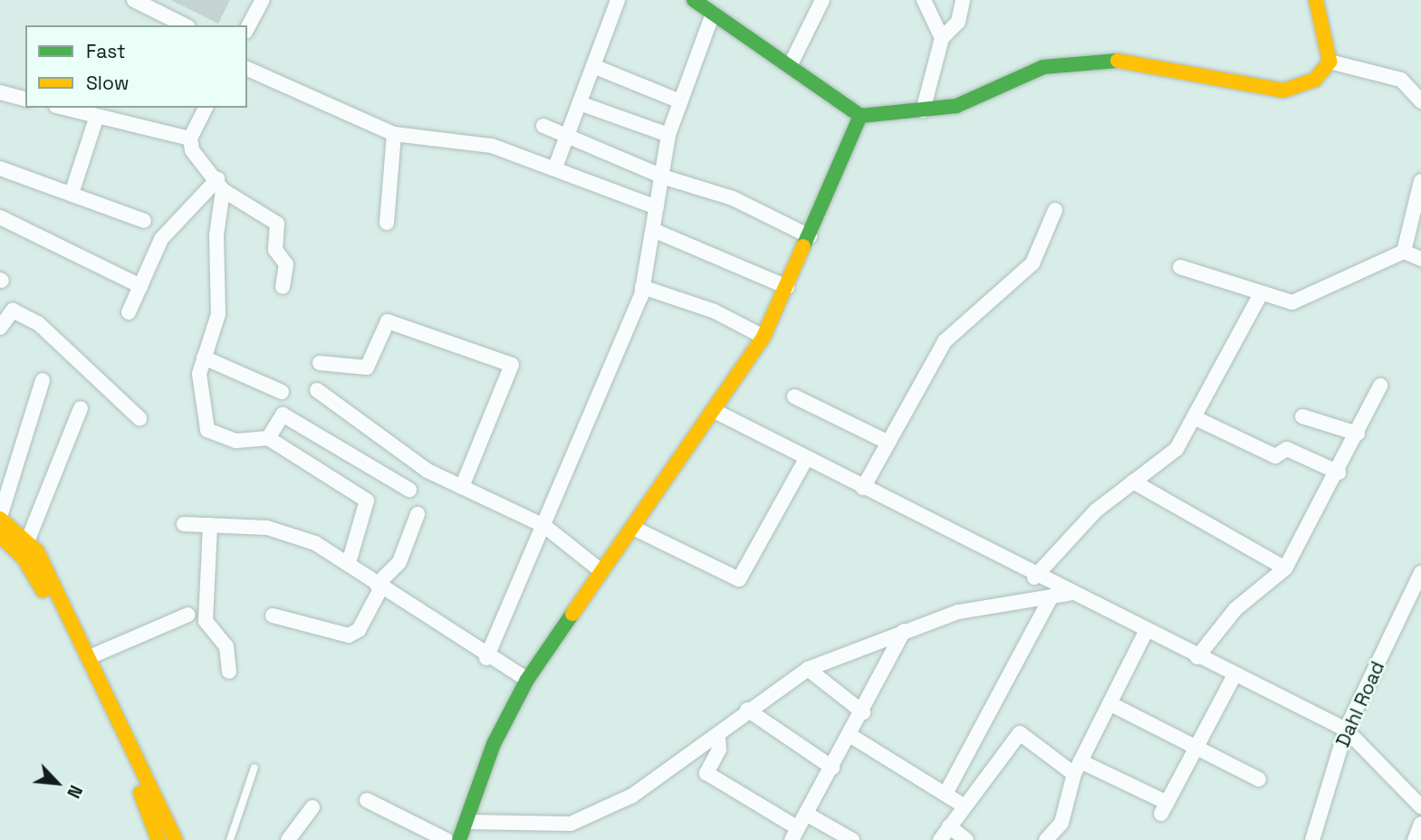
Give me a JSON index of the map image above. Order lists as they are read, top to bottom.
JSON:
{
  "streets": {
    "street": ["Dahl Road"]
  },
  "legend": ["Fast", "Slow"],
  "north": "bottom right"
}
